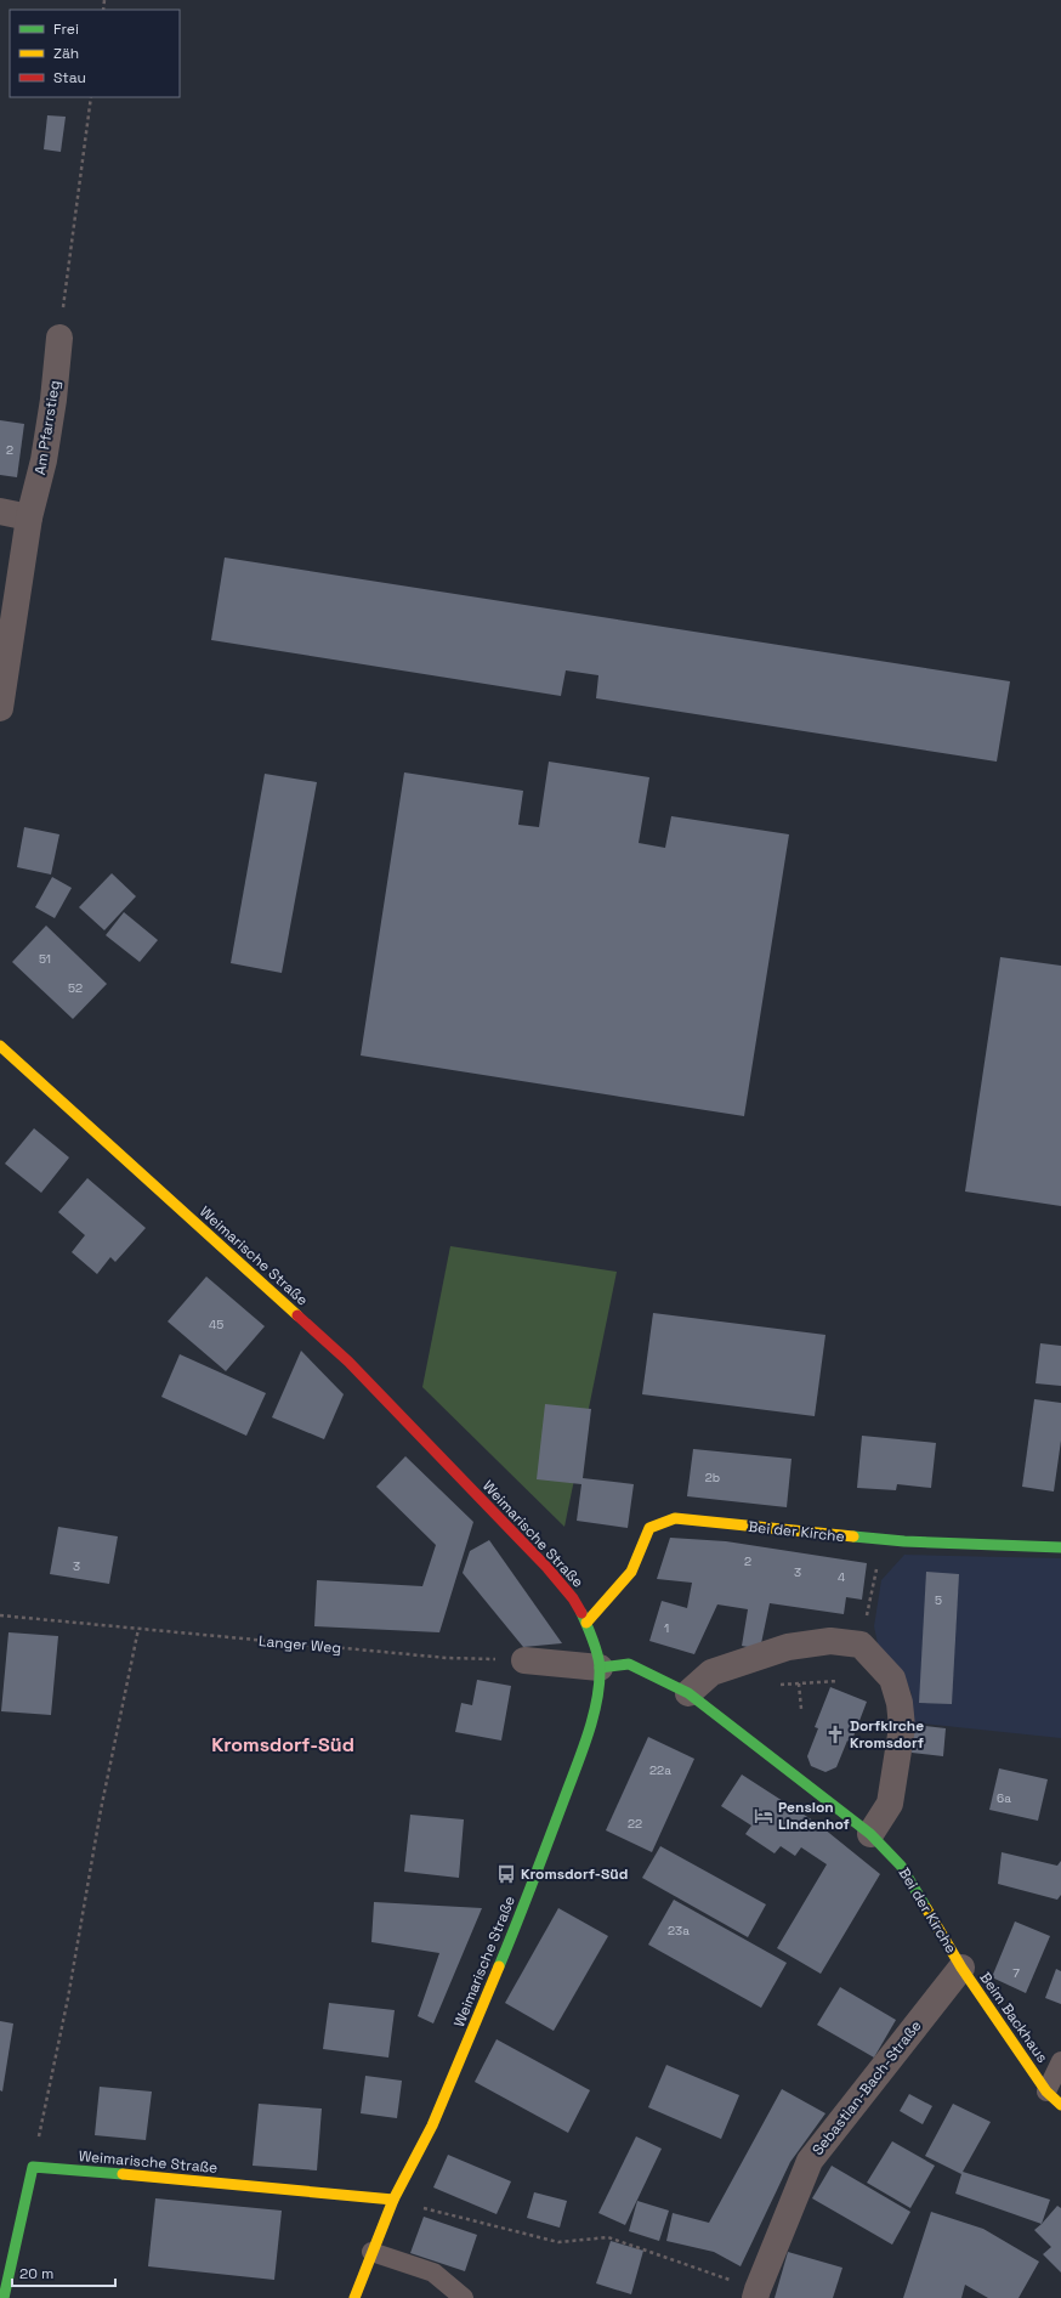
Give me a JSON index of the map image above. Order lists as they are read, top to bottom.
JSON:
{
  "streets": {
    "street": [
      "Am Pfarrstieg",
      "Weimarische Straße",
      "Bei der Kirche",
      "Beim Backhaus",
      "Sebastian-Bach-Straße"
    ],
    "path": ["Langer Weg"]
  },
  "crossings": [
    ["Weimarische Straße", "Bei der Kirche"],
    ["Bei der Kirche", "Beim Backhaus"],
    ["Bei der Kirche", "Sebastian-Bach-Straße"],
    ["Beim Backhaus", "Sebastian-Bach-Straße"]
  ],
  "districts": ["Kromsdorf-Süd"],
  "places": {
    "church": ["Dorfkirche Kromsdorf"],
    "hotel": ["Pension Lindenhof"],
    "bus stop": ["Kromsdorf-Süd"]
  },
  "house_numbers": [
    "2",
    "51",
    "52",
    "45",
    "2b",
    "2",
    "3",
    "3",
    "4",
    "5",
    "1",
    "22a",
    "6a",
    "22",
    "23a",
    "7"
  ],
  "legend": ["Frei", "Zäh", "Stau"],
  "scale_bar": "20 m"
}
